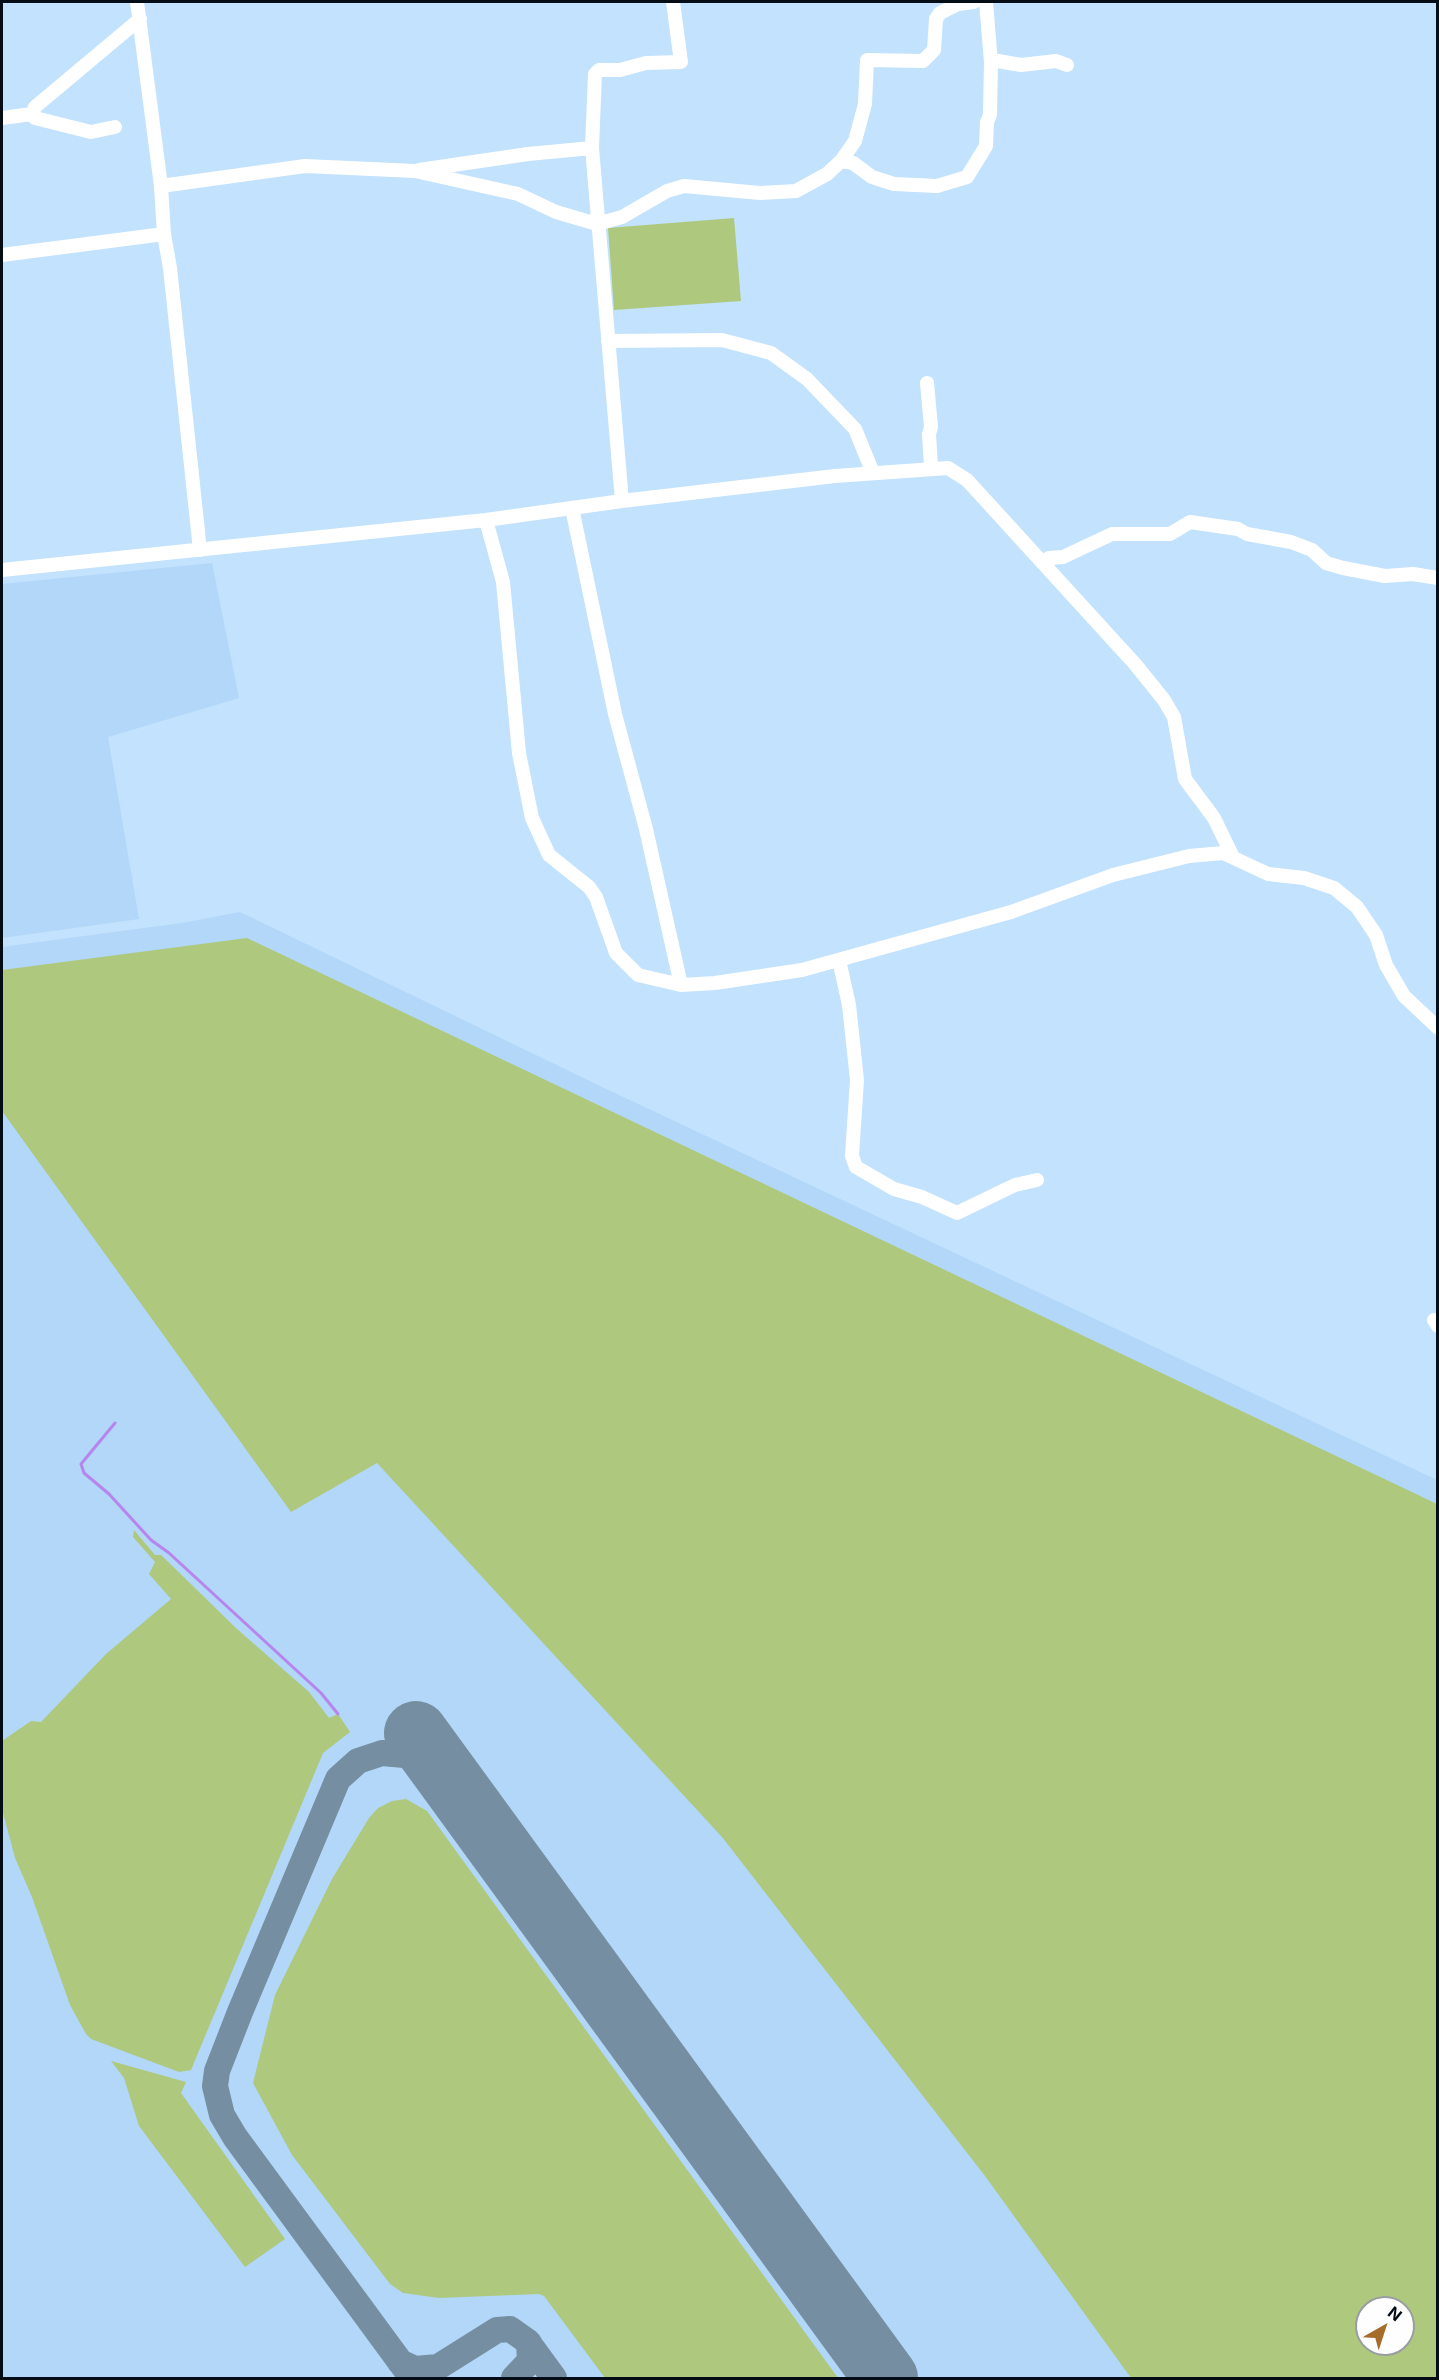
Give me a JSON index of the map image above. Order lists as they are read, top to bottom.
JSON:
{
  "north": "top right"
}
